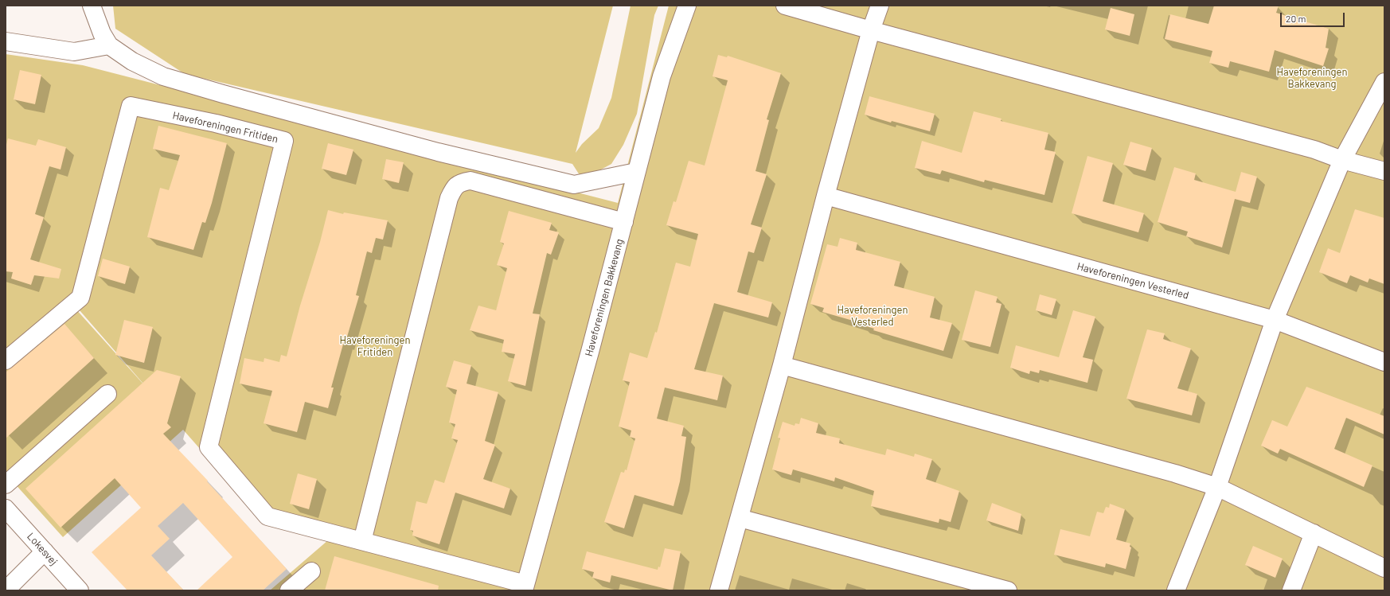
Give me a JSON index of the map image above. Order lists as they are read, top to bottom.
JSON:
{
  "streets": {
    "street": [
      "Haveforeningen Fritiden",
      "Haveforeningen Vesterled",
      "Haveforeningen Bakkevang",
      "Lokesvej"
    ]
  },
  "crossings": [
    ["Haveforeningen Fritiden", "Haveforeningen Bakkevang"]
  ],
  "parks": ["Haveforeningen Bakkevang", "Haveforeningen Vesterled", "Haveforeningen Fritiden"],
  "scale_bar": "20 m"
}
